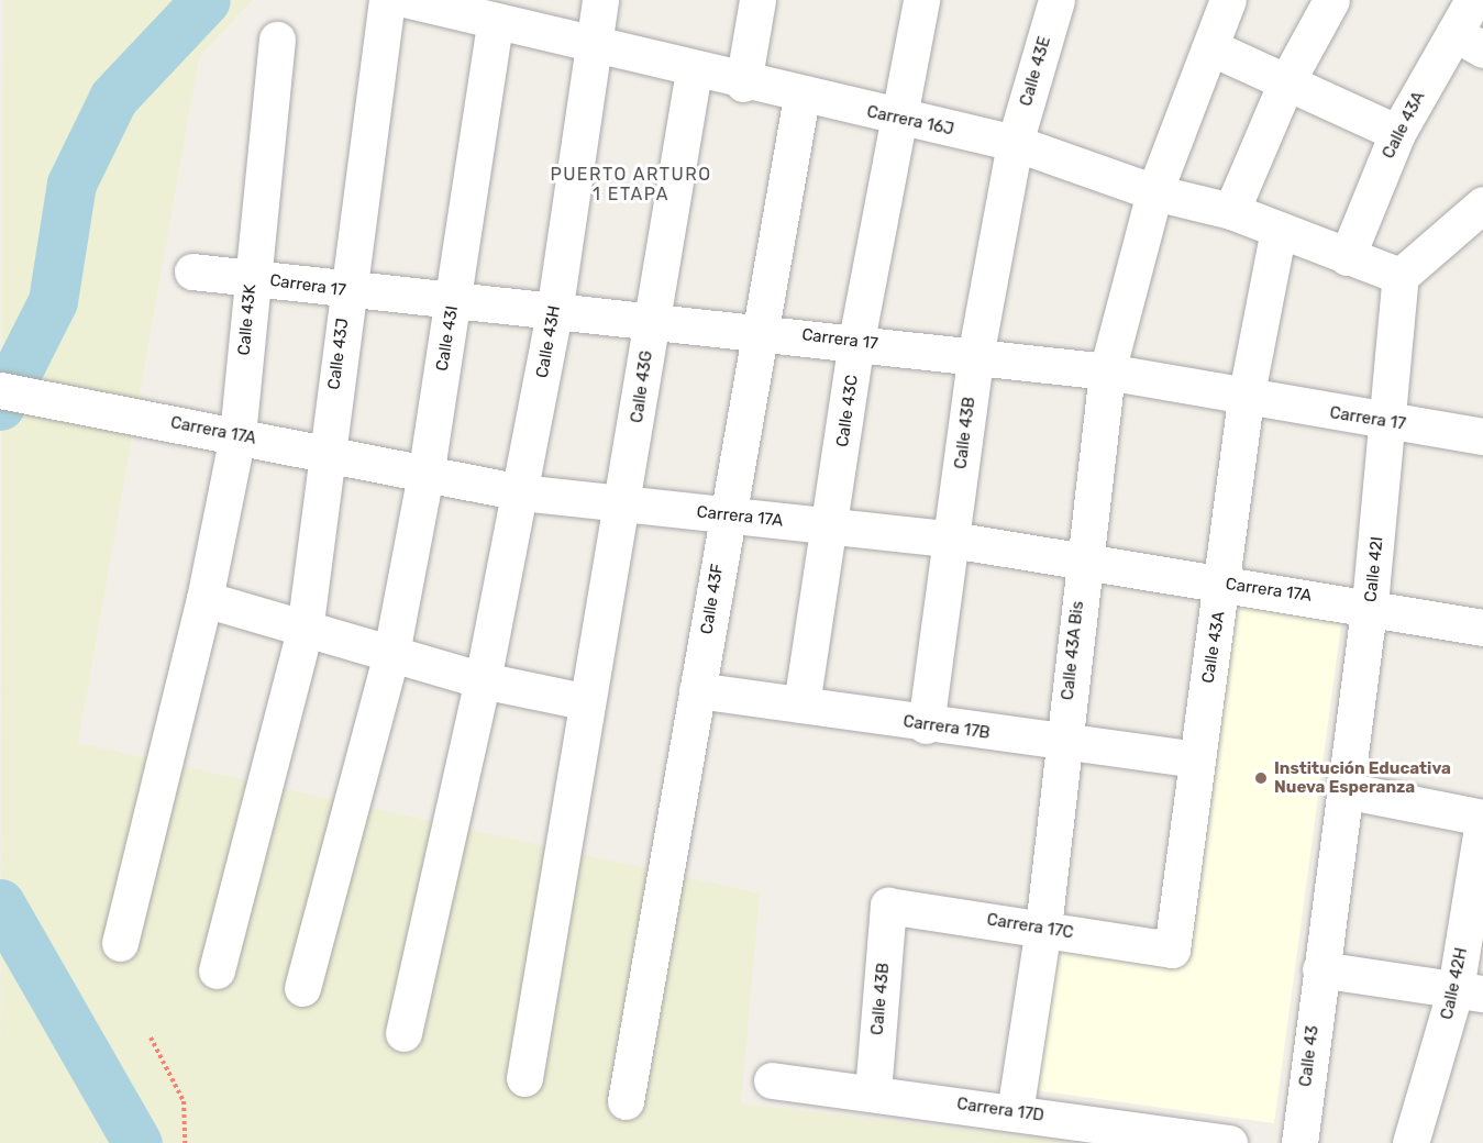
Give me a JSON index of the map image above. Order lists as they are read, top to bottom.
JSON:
{
  "streets": {
    "street": [
      "Calle 43E",
      "Carrera 16J",
      "Calle 43A",
      "Carrera 17",
      "Calle 43K",
      "Calle 43I",
      "Calle 43H",
      "Calle 43J",
      "Calle 43G",
      "Calle 43C",
      "Carrera 17A",
      "Calle 43B",
      "Calle 42I",
      "Calle 43F",
      "Calle 43A Bis",
      "Carrera 17B",
      "Carrera 17C",
      "Calle 42H",
      "Calle 43",
      "Carrera 17D"
    ]
  },
  "crossings": [
    ["Calle 43E", "Carrera 16J"],
    ["Calle 43E", "Calle 43B"],
    ["Carrera 16J", "Calle 43A"],
    ["Carrera 16J", "Calle 43I"],
    ["Carrera 16J", "Calle 43H"],
    ["Carrera 16J", "Calle 43G"],
    ["Carrera 16J", "Calle 43C"],
    ["Carrera 16J", "Calle 43B"],
    ["Carrera 16J", "Calle 42I"],
    ["Carrera 16J", "Calle 43F"],
    ["Carrera 16J", "Calle 43A Bis"],
    ["Calle 43A", "Carrera 17"],
    ["Calle 43A", "Carrera 17A"],
    ["Calle 43A", "Carrera 17B"],
    ["Calle 43A", "Carrera 17C"],
    ["Carrera 17", "Calle 43K"],
    ["Carrera 17", "Calle 43I"],
    ["Carrera 17", "Calle 43H"],
    ["Carrera 17", "Calle 43J"],
    ["Carrera 17", "Calle 43G"],
    ["Carrera 17", "Calle 43C"],
    ["Carrera 17", "Calle 43B"],
    ["Carrera 17", "Calle 42I"],
    ["Carrera 17", "Calle 43F"],
    ["Carrera 17", "Calle 43A Bis"],
    ["Calle 43K", "Carrera 17A"],
    ["Calle 43I", "Carrera 17A"],
    ["Calle 43H", "Carrera 17A"],
    ["Calle 43J", "Carrera 17A"],
    ["Calle 43G", "Carrera 17A"],
    ["Calle 43C", "Carrera 17A"],
    ["Calle 43C", "Carrera 17B"],
    ["Carrera 17A", "Calle 43B"],
    ["Carrera 17A", "Calle 42I"],
    ["Carrera 17A", "Calle 43F"],
    ["Carrera 17A", "Calle 43A Bis"],
    ["Calle 43B", "Carrera 17B"],
    ["Calle 43B", "Carrera 17C"],
    ["Calle 43B", "Carrera 17D"],
    ["Calle 42I", "Calle 43"],
    ["Calle 43F", "Carrera 17B"],
    ["Calle 43A Bis", "Carrera 17B"],
    ["Calle 43A Bis", "Carrera 17C"],
    ["Calle 43A Bis", "Carrera 17D"]
  ],
  "districts": ["PUERTO ARTURO 1 ETAPA"],
  "places": ["Institución Educativa Nueva Esperanza"]
}
